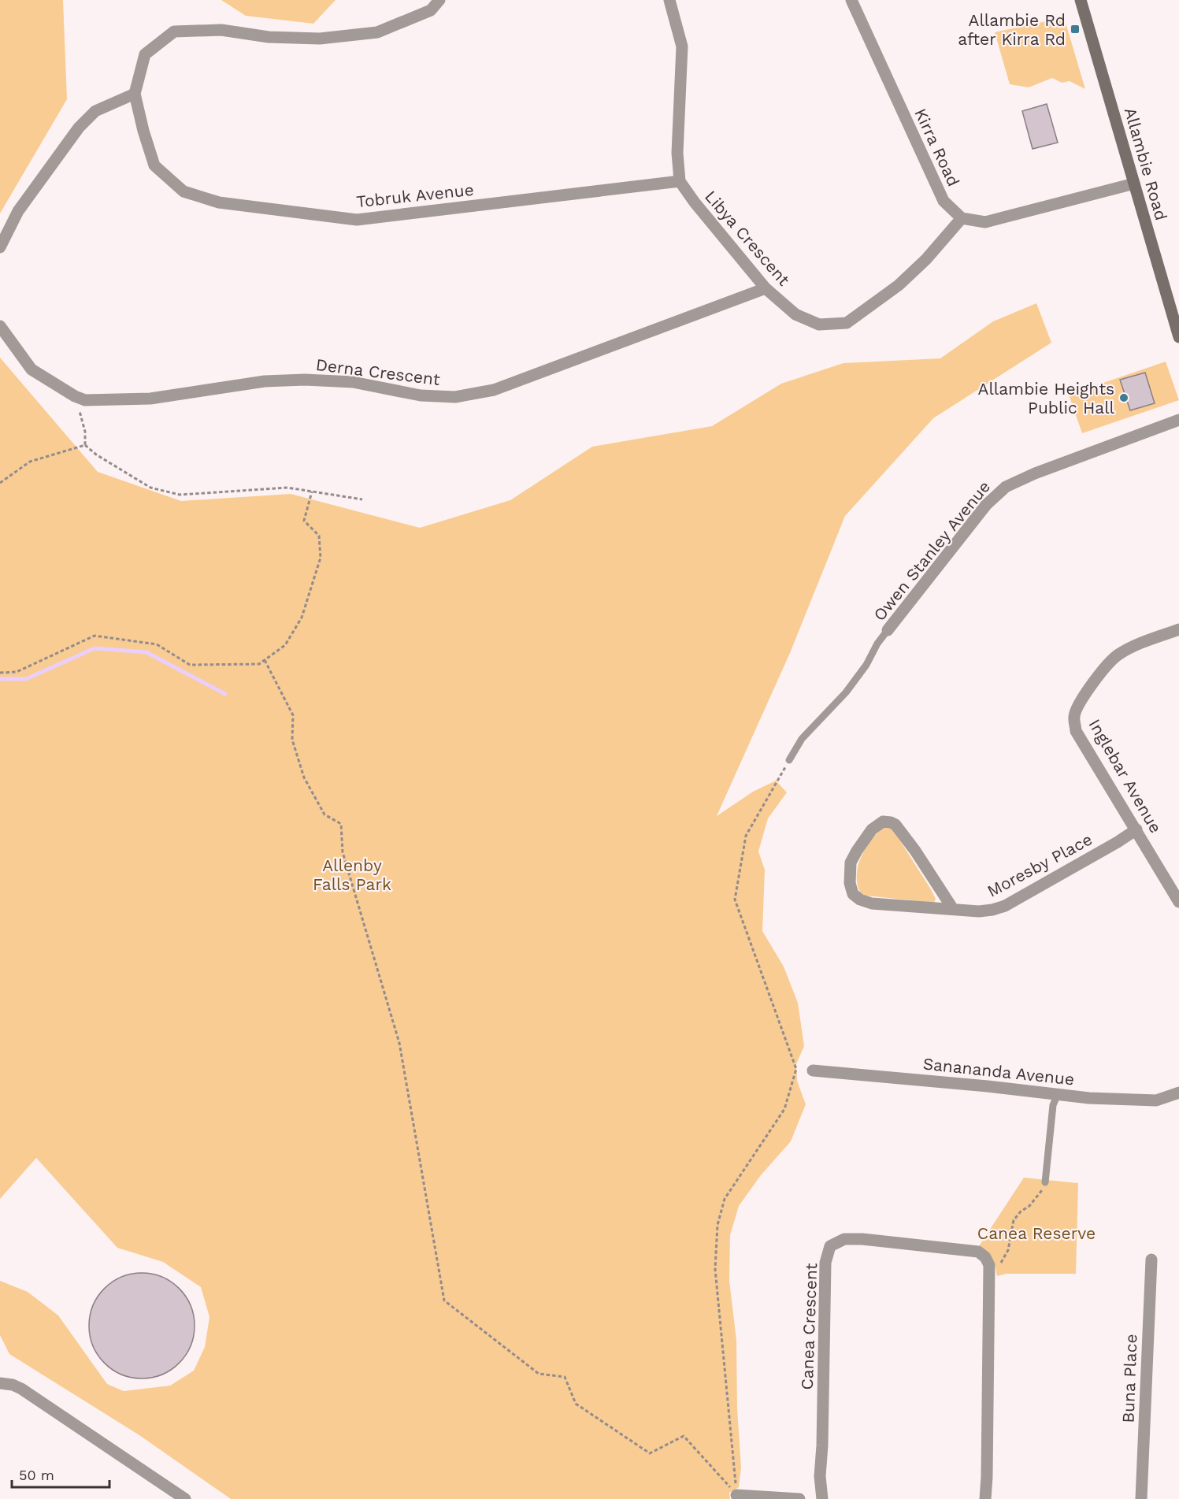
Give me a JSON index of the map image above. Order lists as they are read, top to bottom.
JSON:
{
  "streets": {
    "main road": ["Allambie Road"],
    "street": [
      "Kirra Road",
      "Tobruk Avenue",
      "Libya Crescent",
      "Derna Crescent",
      "Owen Stanley Avenue",
      "Inglebar Avenue",
      "Moresby Place",
      "Sanananda Avenue",
      "Canea Crescent",
      "Buna Place"
    ]
  },
  "crossings": [
    ["Kirra Road", "Libya Crescent"],
    ["Tobruk Avenue", "Libya Crescent"],
    ["Libya Crescent", "Derna Crescent"],
    ["Inglebar Avenue", "Moresby Place"]
  ],
  "parks": ["Allenby Falls Park", "Canea Reserve"],
  "places": {
    "transit": ["Allambie Rd after Kirra Rd"],
    "other": ["Allambie Heights Public Hall"]
  },
  "scale_bar": "50 m"
}
